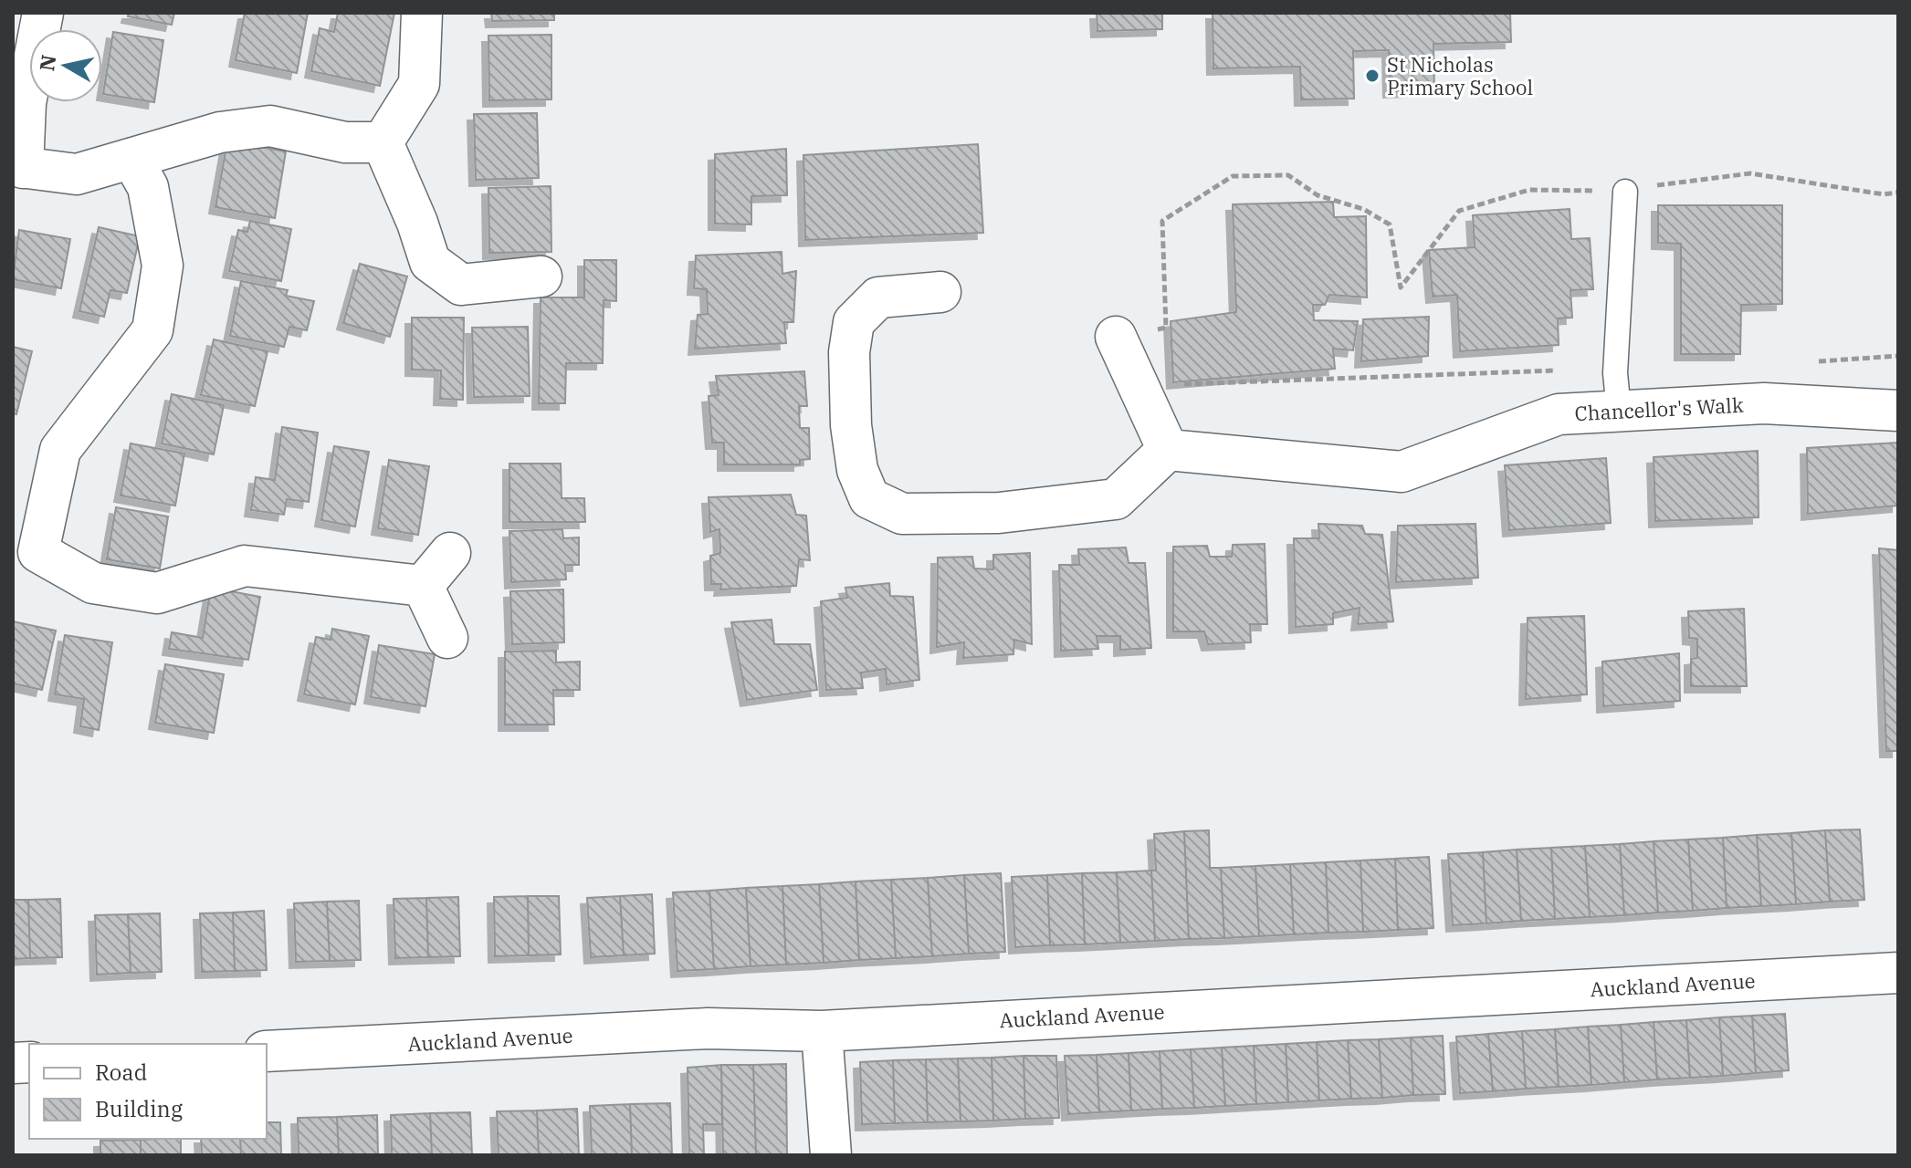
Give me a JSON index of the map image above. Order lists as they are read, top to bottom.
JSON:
{
  "streets": {
    "street": ["Chancellor's Walk", "Auckland Avenue"]
  },
  "places": ["St Nicholas Primary School"],
  "legend": ["Road", "Building"],
  "north": "left"
}
